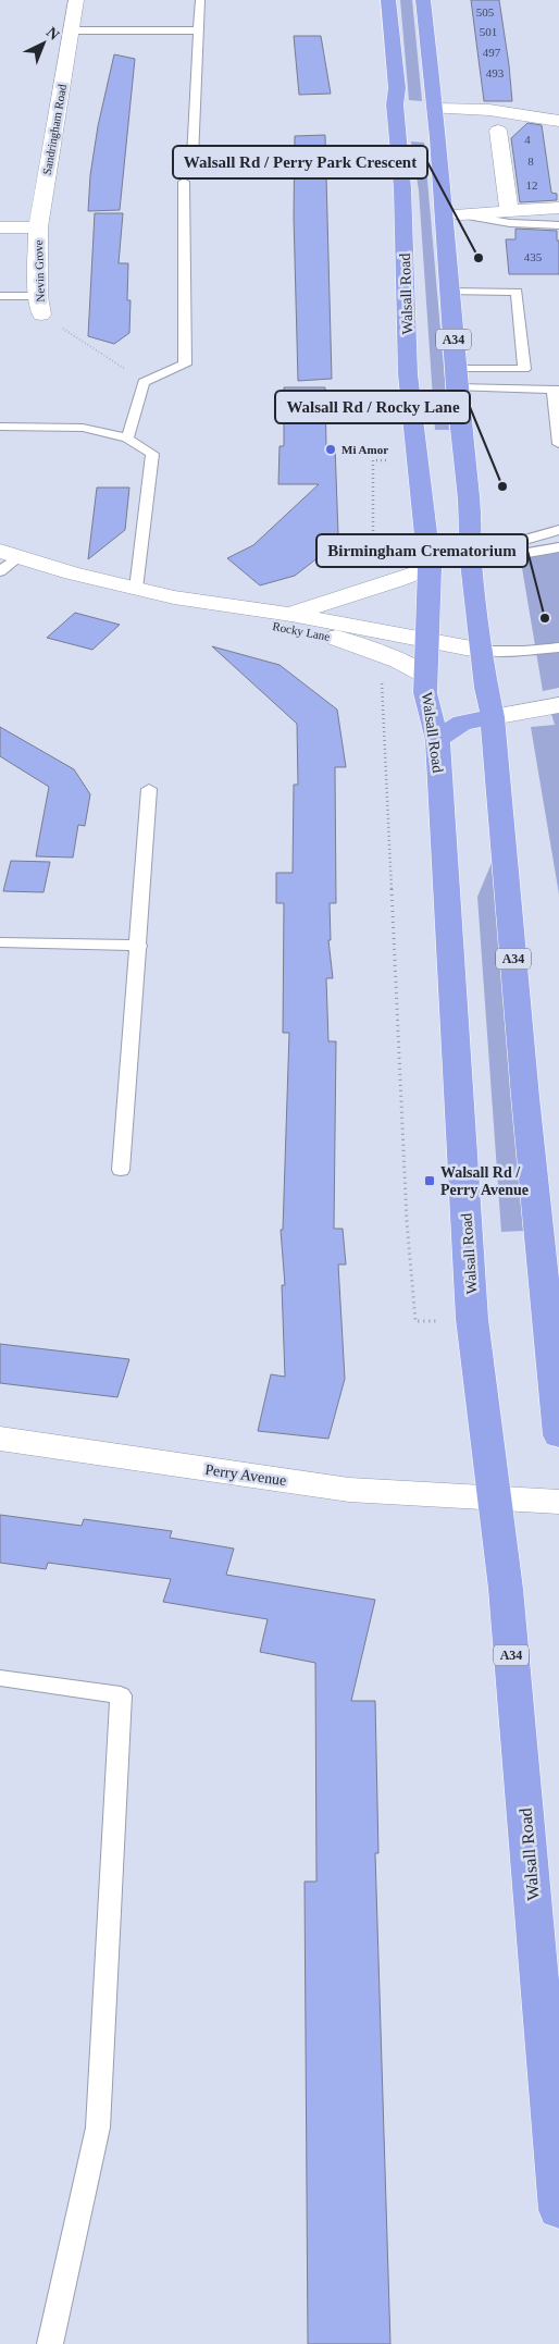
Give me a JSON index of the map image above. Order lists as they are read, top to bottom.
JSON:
{
  "streets": {
    "highway": ["Walsall Road", "A34"],
    "street": [
      "Sandringham Road",
      "Nevin Grove",
      "Rocky Lane",
      "Perry Avenue"
    ]
  },
  "crossings": [
    ["Sandringham Road", "Nevin Grove"],
    ["Walsall Road", "Rocky Lane"],
    ["Walsall Road", "Perry Avenue"],
    ["A34", "Rocky Lane"]
  ],
  "places": {
    "other": [
      "Walsall Rd / Perry Park Crescent",
      "Mi Amor",
      "Walsall Rd / Rocky Lane",
      "Birmingham Crematorium"
    ],
    "transit": ["Walsall Rd / Perry Avenue"]
  },
  "house_numbers": [
    "505",
    "501",
    "497",
    "493",
    "4",
    "8",
    "12",
    "435"
  ],
  "north": "top right"
}
